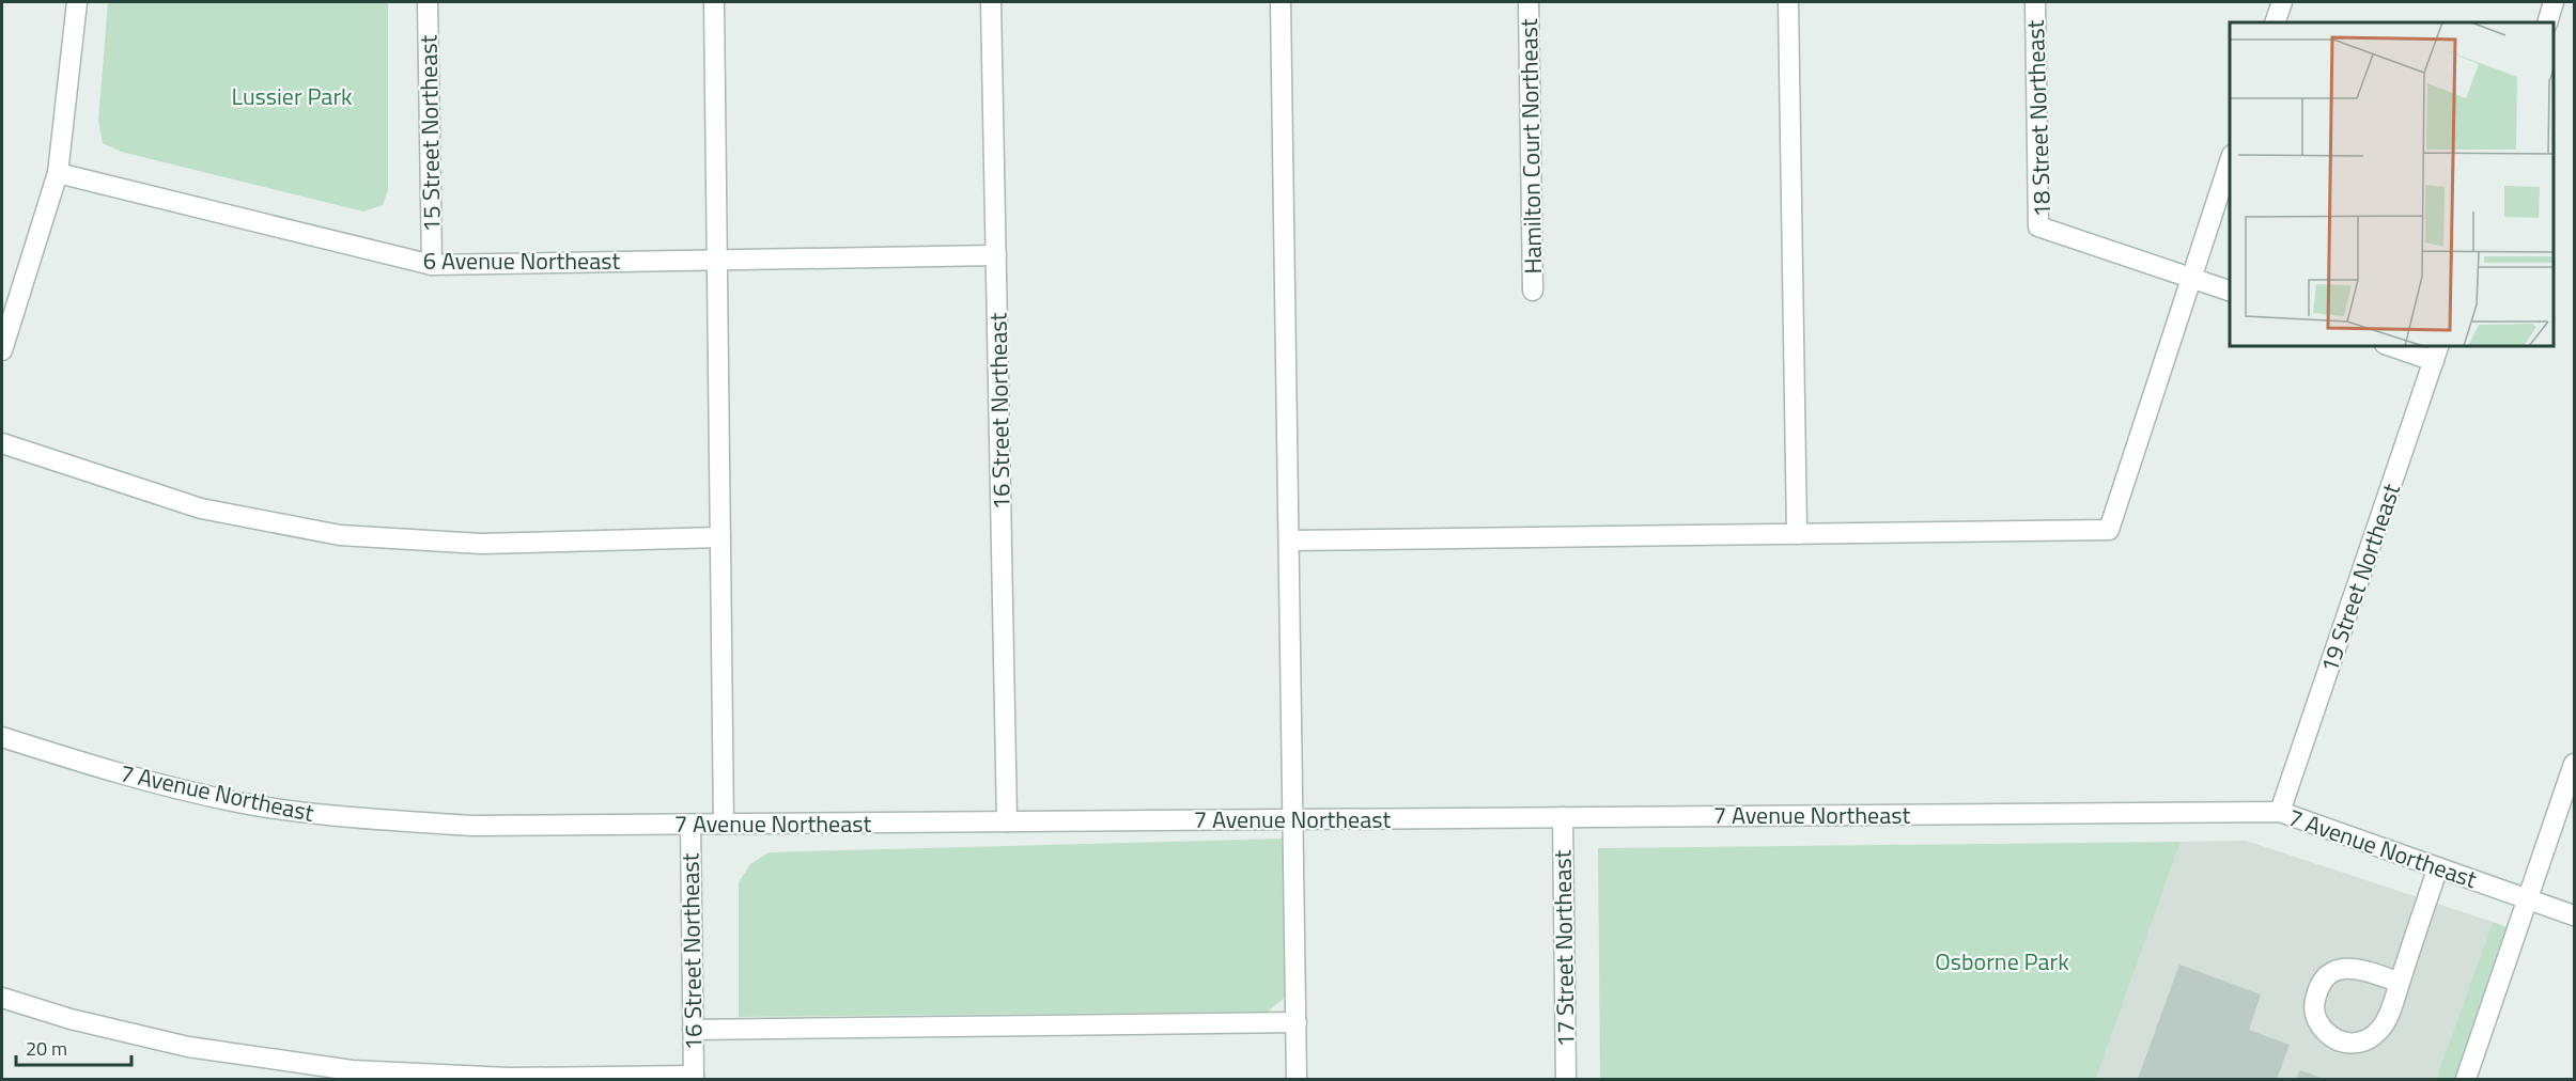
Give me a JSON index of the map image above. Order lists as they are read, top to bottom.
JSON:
{
  "streets": {
    "street": [
      "18 Street Northeast",
      "15 Street Northeast",
      "Hamilton Court Northeast",
      "6 Avenue Northeast",
      "16 Street Northeast",
      "19 Street Northeast",
      "7 Avenue Northeast",
      "17 Street Northeast"
    ]
  },
  "crossings": [
    ["15 Street Northeast", "6 Avenue Northeast"],
    ["6 Avenue Northeast", "16 Street Northeast"],
    ["16 Street Northeast", "7 Avenue Northeast"],
    ["19 Street Northeast", "7 Avenue Northeast"],
    ["7 Avenue Northeast", "17 Street Northeast"]
  ],
  "parks": ["Lussier Park", "Osborne Park"],
  "scale_bar": "20 m"
}
